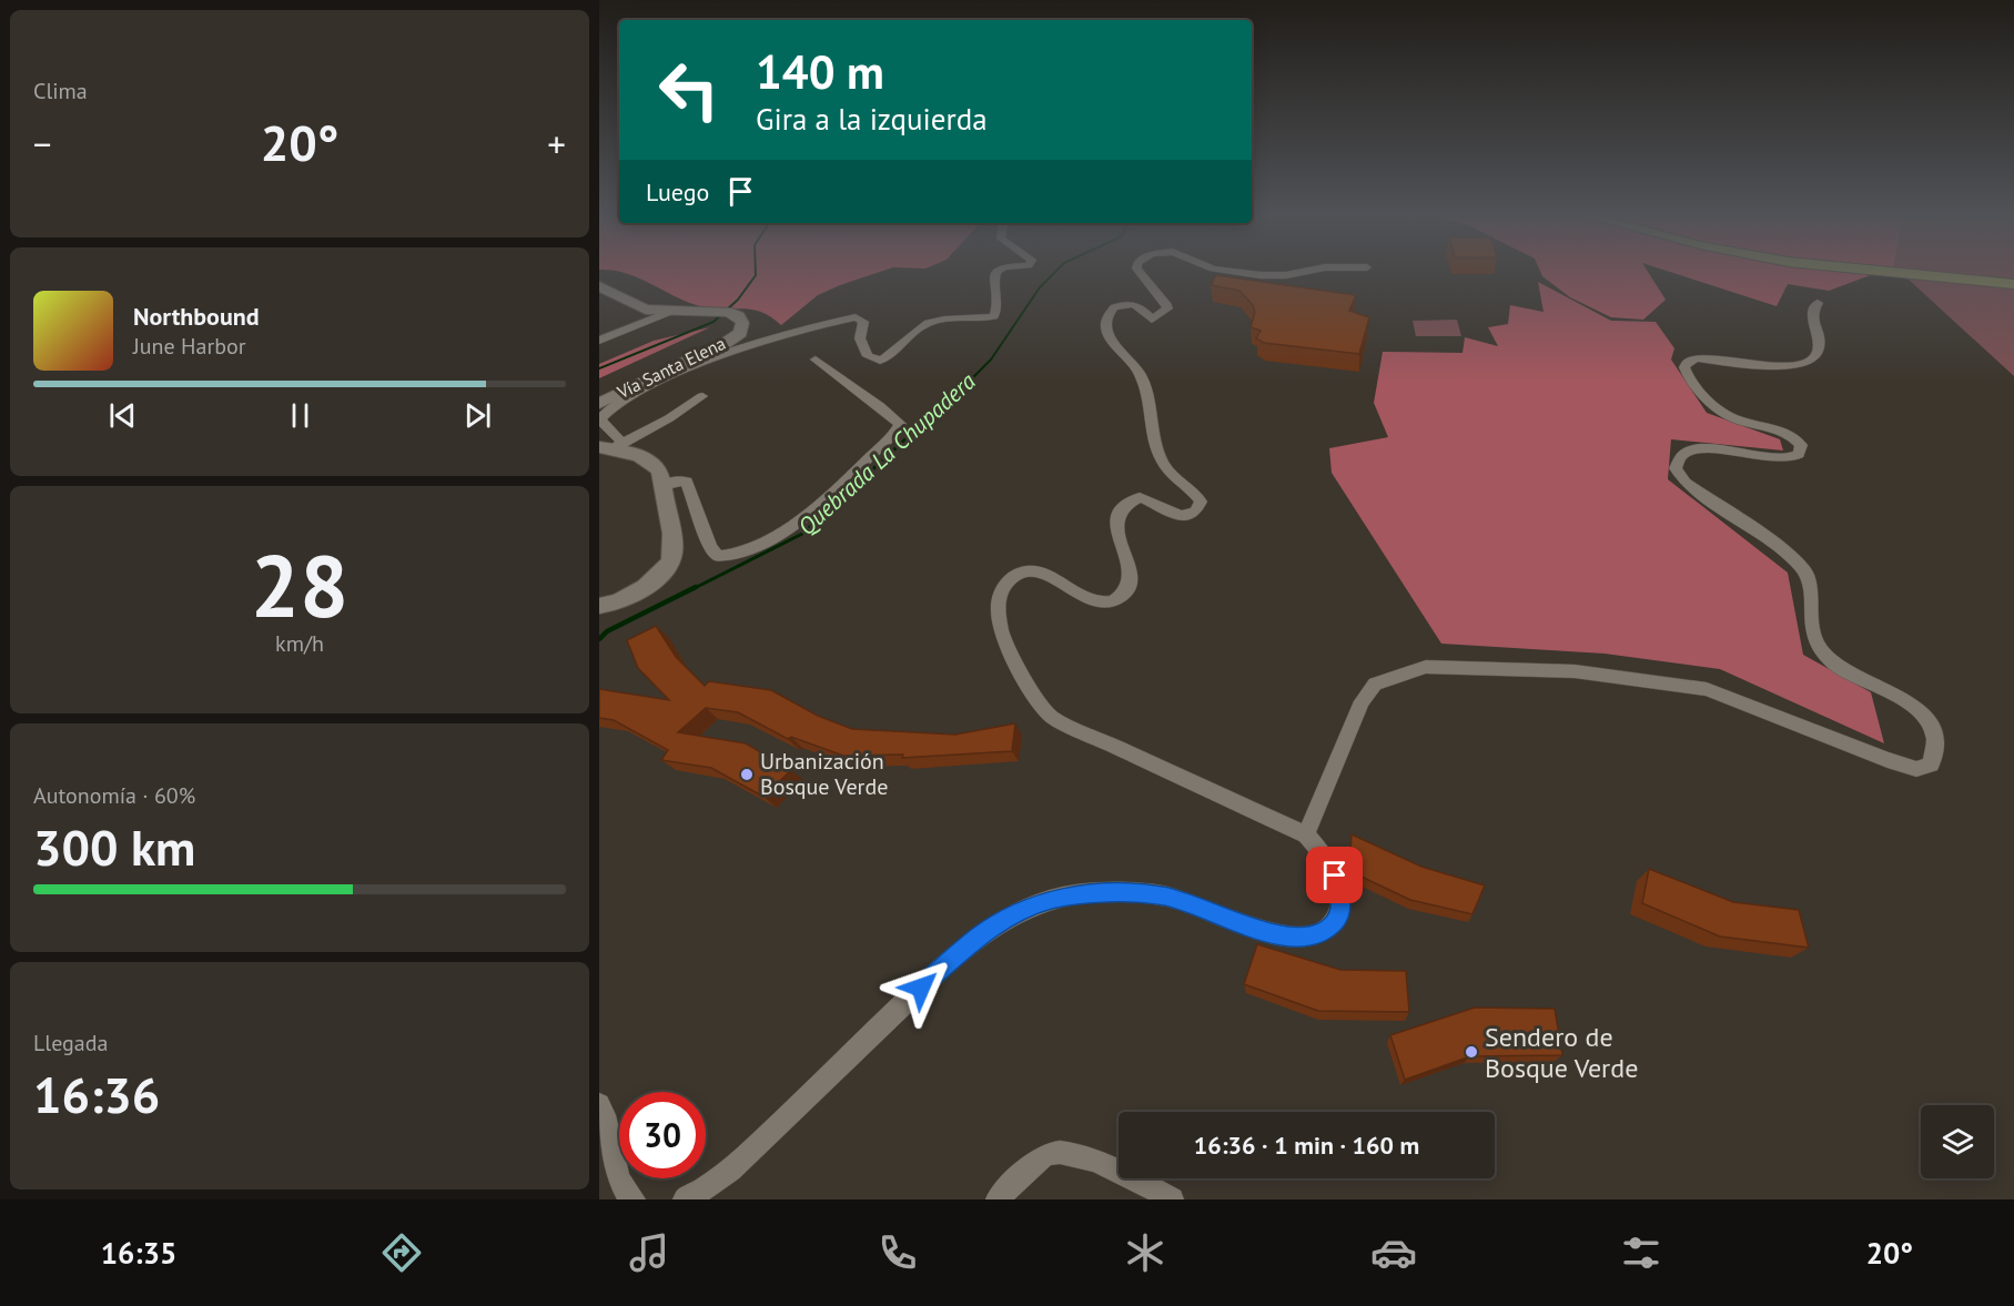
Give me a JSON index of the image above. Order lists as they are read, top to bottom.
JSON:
{
  "streets": {
    "main road": ["Vía Santa Elena"]
  },
  "water": ["Quebrada La Chupadera"],
  "places": ["Urbanización Bosque Verde", "Sendero de Bosque Verde"],
  "page": {
    "tile": [
      "Clima",
      ["28", "km/h"],
      ["Autonomía · 60%", "300 km"],
      ["Llegada", "16:36"]
    ],
    "turn": ["140 m", "Gira a la izquierda"],
    "heat": ["−", "20°", "+"],
    "then": "Luego",
    "song": ["Northbound", "June Harbor"],
    "limit": "30",
    "trip": "16:36 · 1 min · 160 m",
    "tabs": ["16:35", "20°"]
  }
}
